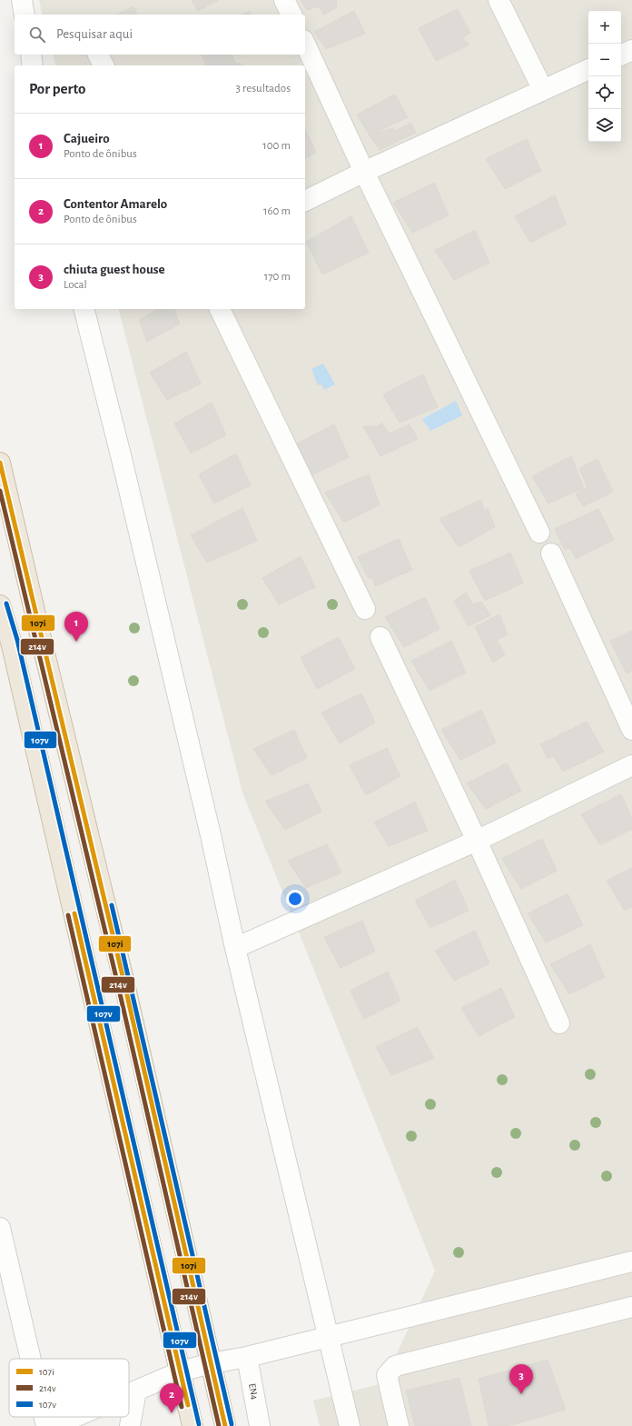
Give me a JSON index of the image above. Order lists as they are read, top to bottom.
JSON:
{
  "streets": {
    "street": ["EN4"]
  },
  "lines": ["transit line 107i", "transit line 214v", "transit line 107v"],
  "legend": ["107i", "214v", "107v"],
  "page": {
    "map_buttons": ["+", "−"],
    "search": "Pesquisar aqui",
    "heading": ["Por perto", "3 resultados"],
    "list": [
      {
        "mark": "1",
        "name": "Cajueiro",
        "note": "Ponto de ônibus",
        "value": "100 m"
      },
      {
        "mark": "2",
        "name": "Contentor Amarelo",
        "note": "Ponto de ônibus",
        "value": "160 m"
      },
      {
        "mark": "3",
        "name": "chiuta guest house",
        "note": "Local",
        "value": "170 m"
      }
    ],
    "pins": ["1", "3", "2"]
  }
}
